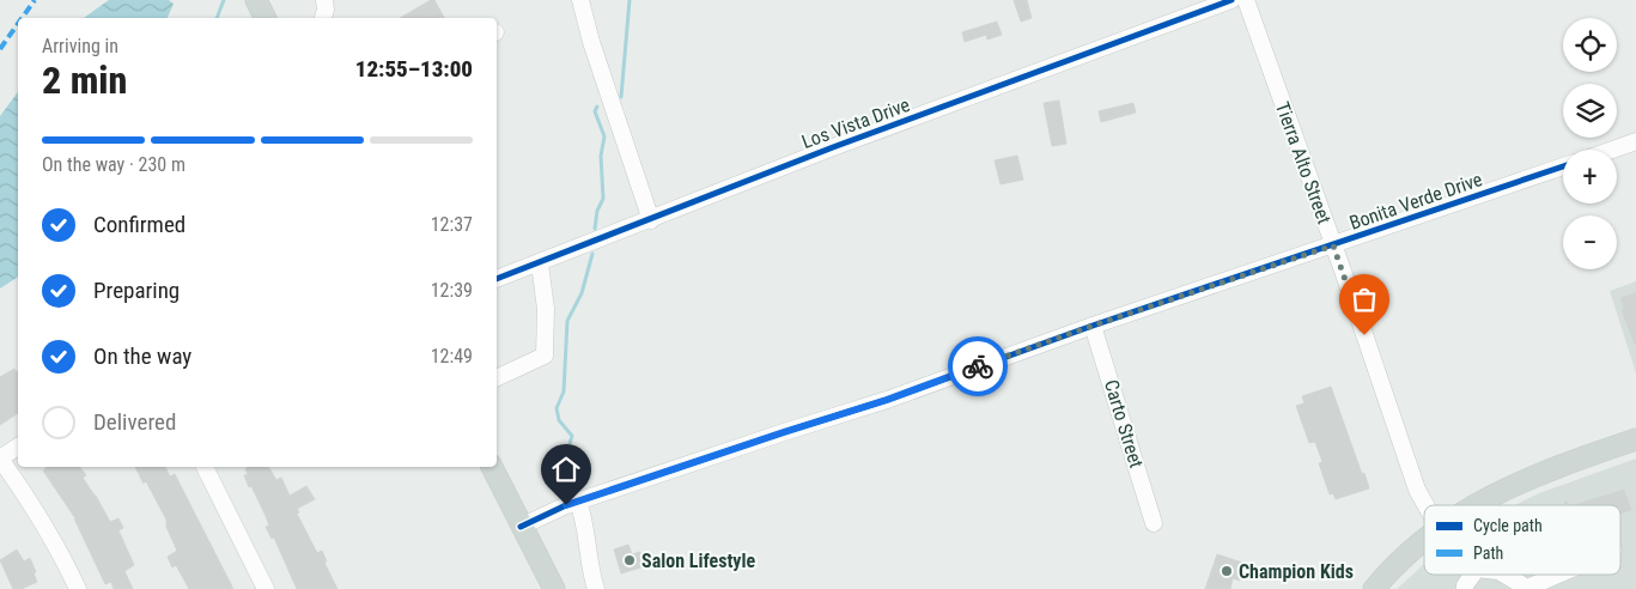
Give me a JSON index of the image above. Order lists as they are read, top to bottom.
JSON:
{
  "streets": {
    "street": [
      "Los Vista Drive",
      "Tierra Alto Street",
      "Bonita Verde Drive",
      "Carto Street"
    ]
  },
  "crossings": [
    ["Tierra Alto Street", "Bonita Verde Drive"],
    ["Bonita Verde Drive", "Carto Street"]
  ],
  "places": ["Salon Lifestyle", "Champion Kids"],
  "legend": ["Cycle path", "Path"],
  "page": {
    "map_buttons": ["+", "−"],
    "heading": ["2 min", "Arriving in", "12:55–13:00"],
    "bar": "On the way · 230 m",
    "list": [
      ["Confirmed", "12:37"],
      ["Preparing", "12:39"],
      ["On the way", "12:49"],
      "Delivered"
    ]
  }
}
